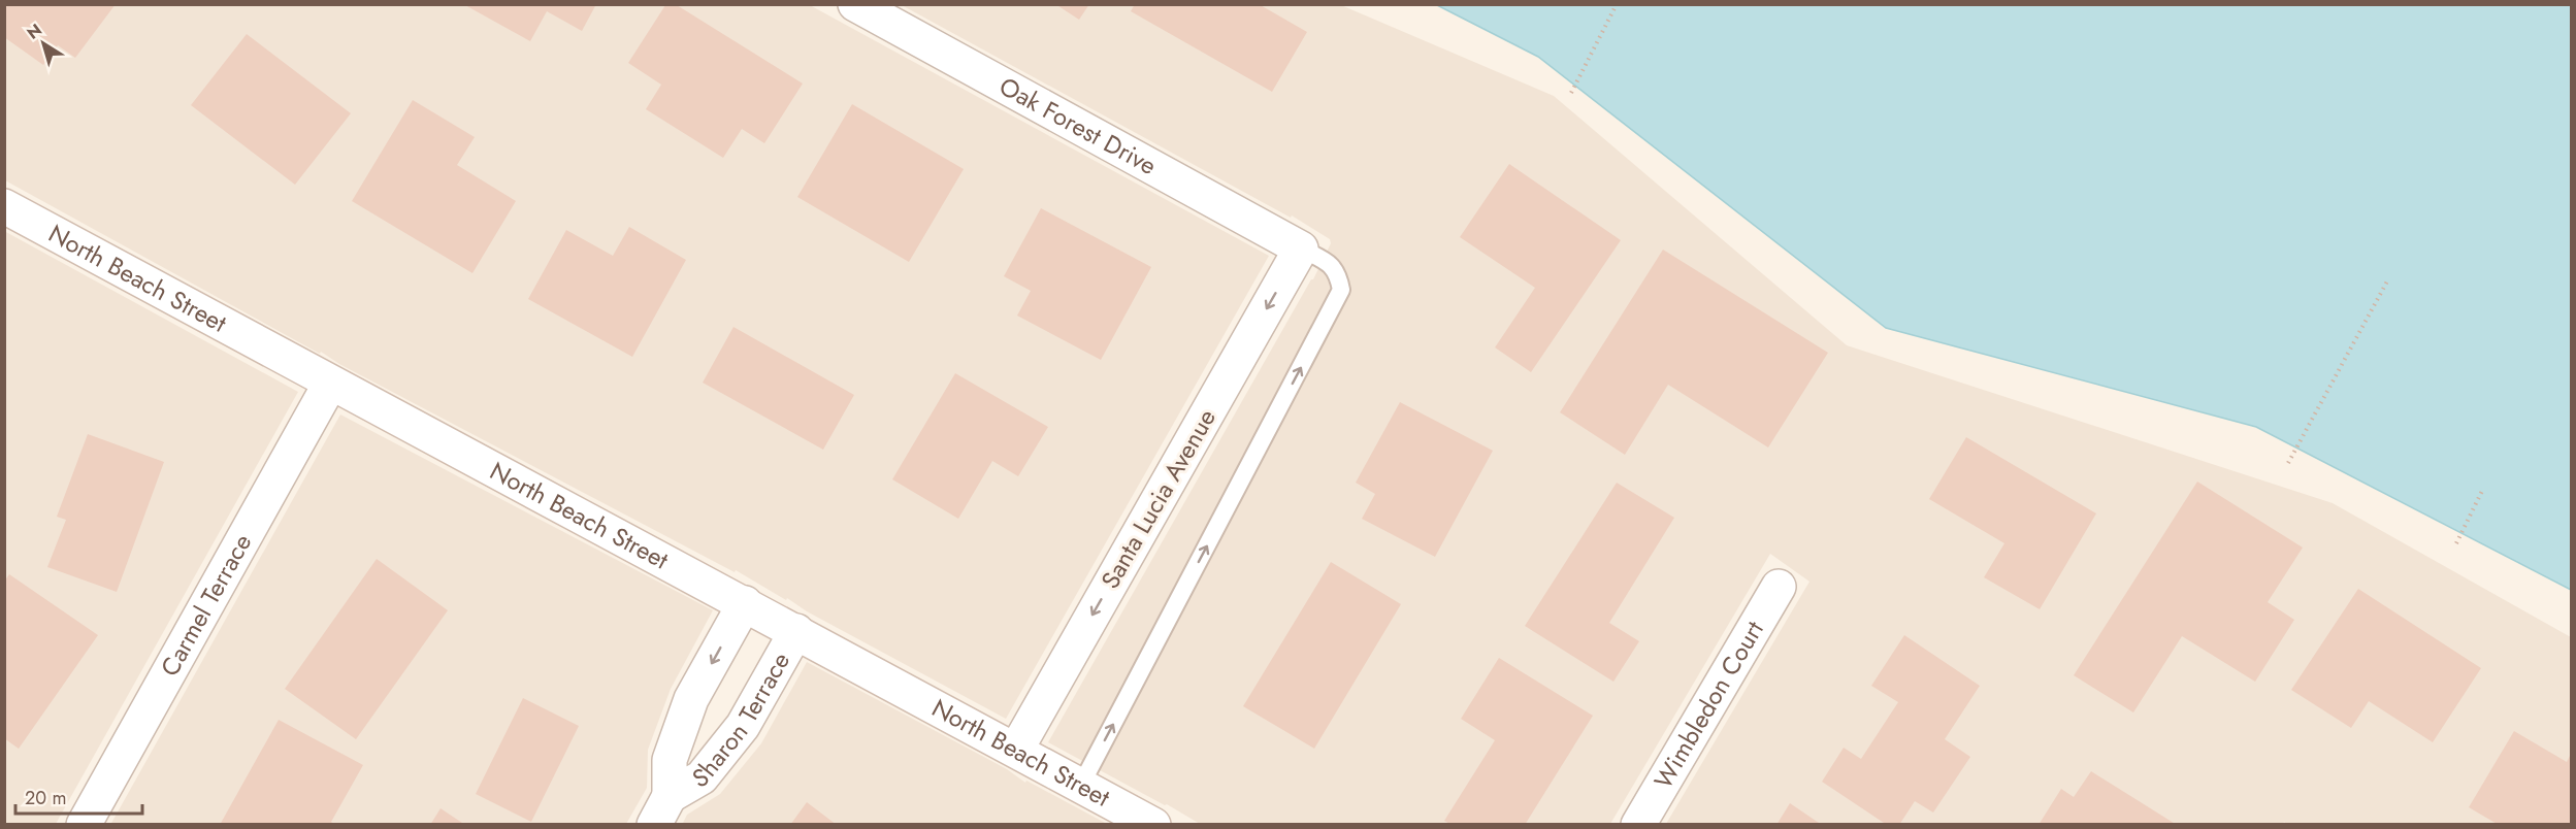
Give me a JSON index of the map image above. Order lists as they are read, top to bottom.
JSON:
{
  "streets": {
    "street": [
      "Oak Forest Drive",
      "North Beach Street",
      "Santa Lucia Avenue",
      "Carmel Terrace",
      "Wimbledon Court",
      "Sharon Terrace"
    ]
  },
  "crossings": [
    ["Oak Forest Drive", "Santa Lucia Avenue"],
    ["North Beach Street", "Santa Lucia Avenue"],
    ["North Beach Street", "Carmel Terrace"],
    ["North Beach Street", "Sharon Terrace"]
  ],
  "one_way": ["Santa Lucia Avenue"],
  "scale_bar": "20 m",
  "north": "top left"
}
